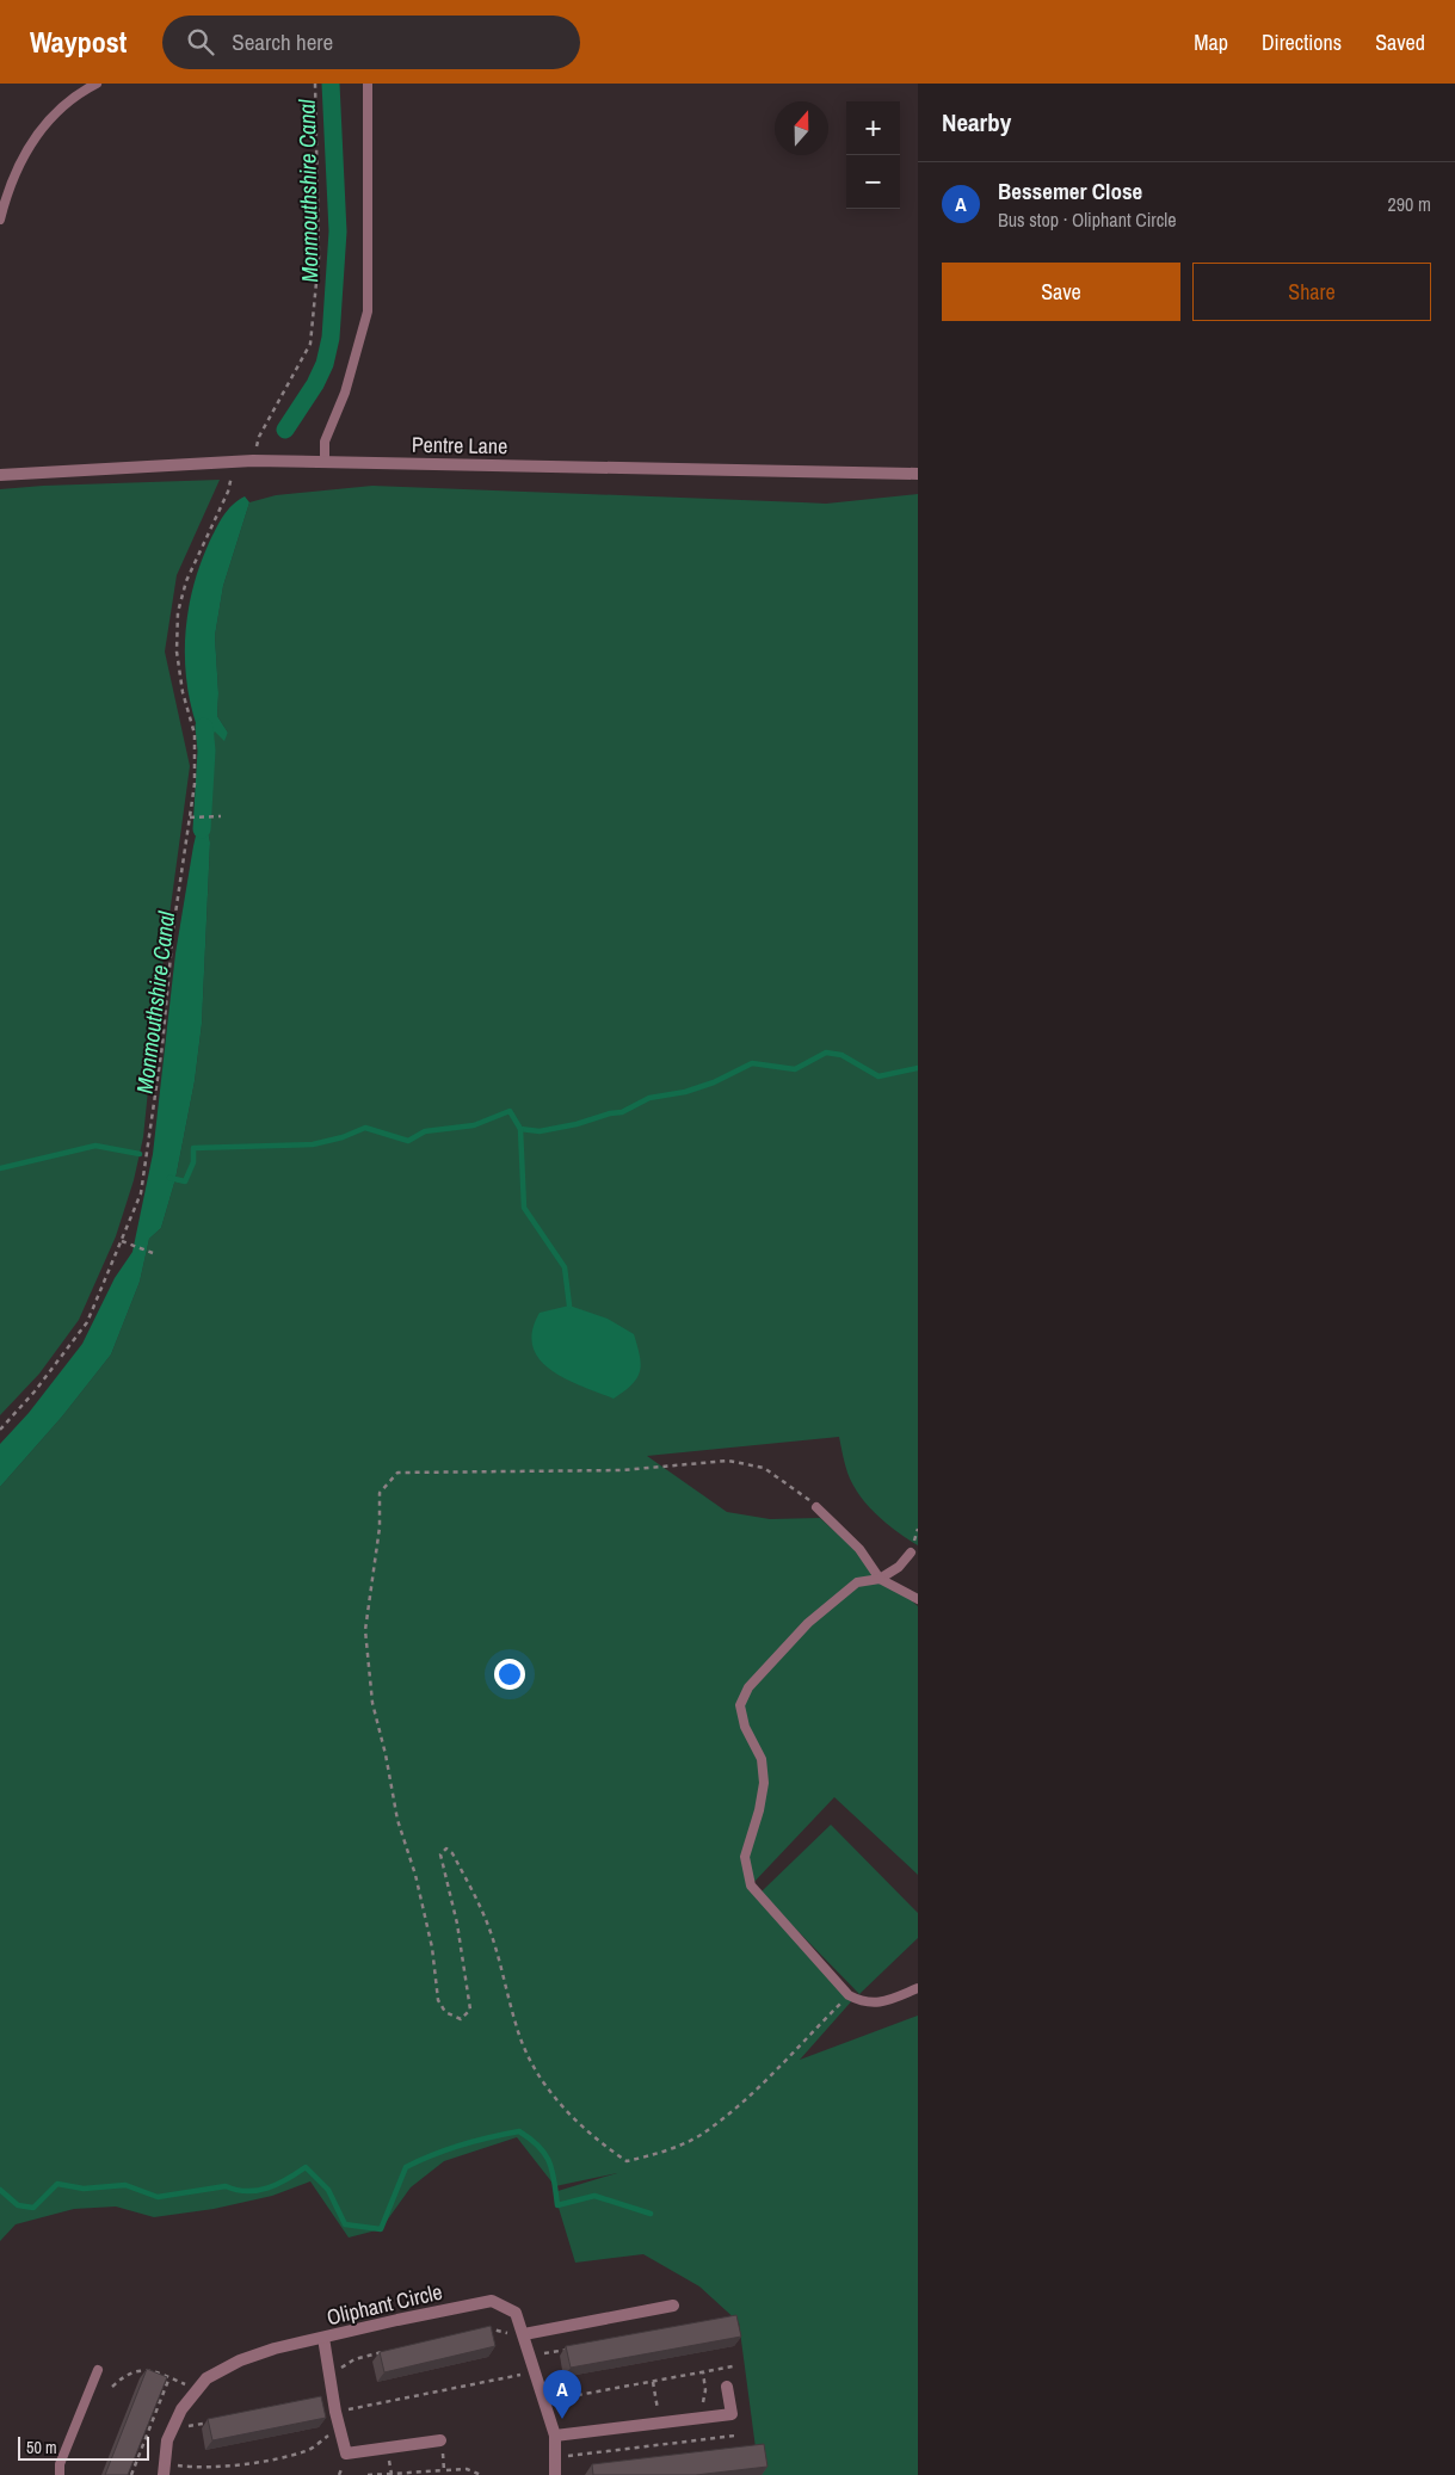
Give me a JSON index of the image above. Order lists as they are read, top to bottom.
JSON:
{
  "streets": {
    "street": ["Pentre Lane", "Oliphant Circle"]
  },
  "water": ["Monmouthshire Canal"],
  "scale_bar": "50 m",
  "north": "top",
  "page": {
    "header": "Waypost",
    "search": "Search here",
    "nav": ["Map", "Directions", "Saved"],
    "heading": "Nearby",
    "map_buttons": ["+", "−"],
    "list": [
      {
        "mark": "A",
        "name": "Bessemer Close",
        "note": "Bus stop · Oliphant Circle",
        "value": "290 m"
      }
    ],
    "buttons": ["Save", "Share"],
    "pins": "A",
    "scale": "50 m"
  }
}
